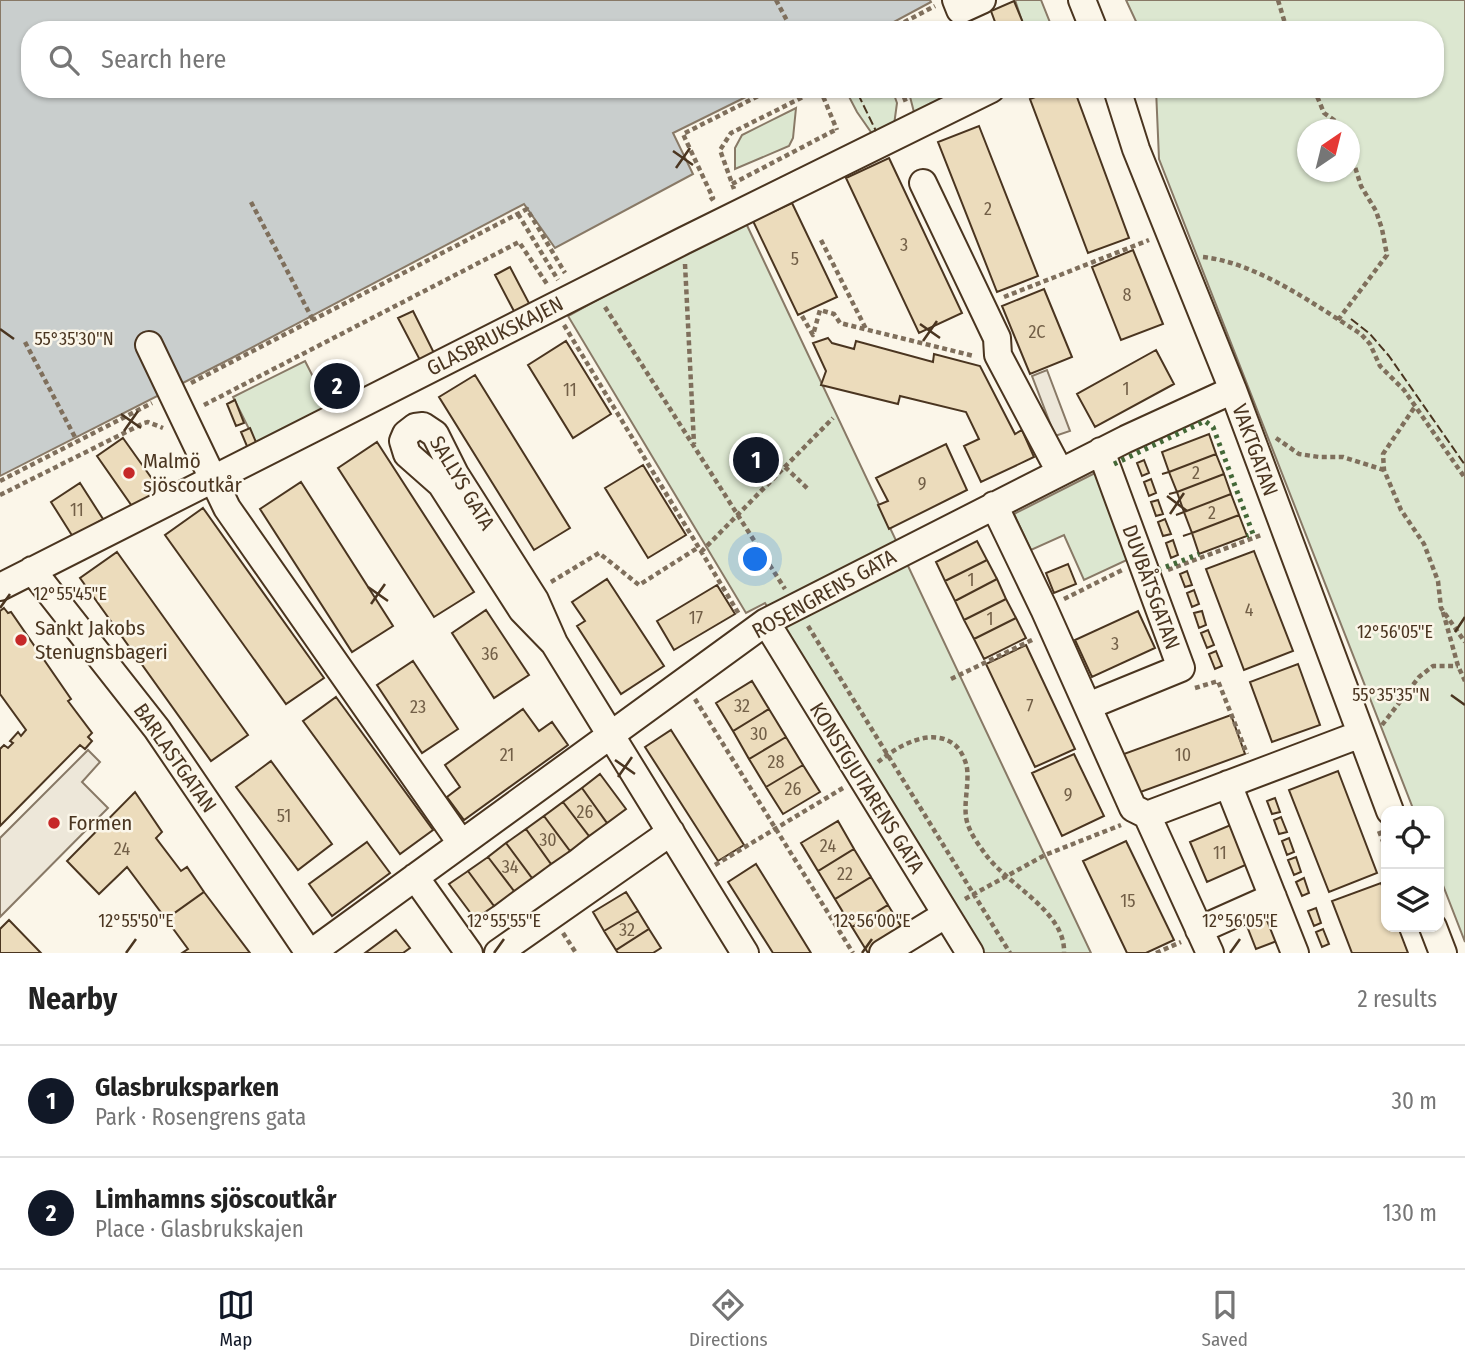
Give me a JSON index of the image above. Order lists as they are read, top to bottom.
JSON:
{
  "streets": {
    "street": [
      "GLASBRUKSKAJEN",
      "VAKTGATAN",
      "SALLYS GATA",
      "DUVBÅTSGATAN",
      "ROSENGRENS GATA",
      "BARLASTGATAN",
      "KONSTGJUTARENS GATA"
    ]
  },
  "crossings": [
    ["GLASBRUKSKAJEN", "BARLASTGATAN"],
    ["VAKTGATAN", "ROSENGRENS GATA"],
    ["SALLYS GATA", "ROSENGRENS GATA"],
    ["DUVBÅTSGATAN", "ROSENGRENS GATA"],
    ["ROSENGRENS GATA", "BARLASTGATAN"],
    ["ROSENGRENS GATA", "KONSTGJUTARENS GATA"]
  ],
  "places": ["Malmö sjöscoutkår", "Sankt Jakobs Stenugnsbageri", "Formen"],
  "house_numbers": [
    "2",
    "3",
    "5",
    "8",
    "2C",
    "1",
    "11",
    "2",
    "9",
    "11",
    "2",
    "1",
    "4",
    "17",
    "1",
    "3",
    "36",
    "32",
    "7",
    "23",
    "30",
    "21",
    "10",
    "28",
    "26",
    "9",
    "26",
    "51",
    "30",
    "24",
    "24",
    "11",
    "34",
    "22",
    "15",
    "32"
  ],
  "north": "top right",
  "page": {
    "search": "Search here",
    "pins": ["2", "1"],
    "heading": ["Nearby", "2 results"],
    "list": [
      {
        "mark": "1",
        "name": "Glasbruksparken",
        "note": "Park · Rosengrens gata",
        "value": "30 m"
      },
      {
        "mark": "2",
        "name": "Limhamns sjöscoutkår",
        "note": "Place · Glasbrukskajen",
        "value": "130 m"
      }
    ],
    "nav": ["Map", "Directions", "Saved"]
  },
  "coordinates": [
    "55°35'30\"N",
    "12°55'45\"E",
    "12°56'05\"E",
    "55°35'35\"N",
    "12°55'50\"E",
    "12°55'55\"E",
    "12°56'00\"E"
  ]
}
